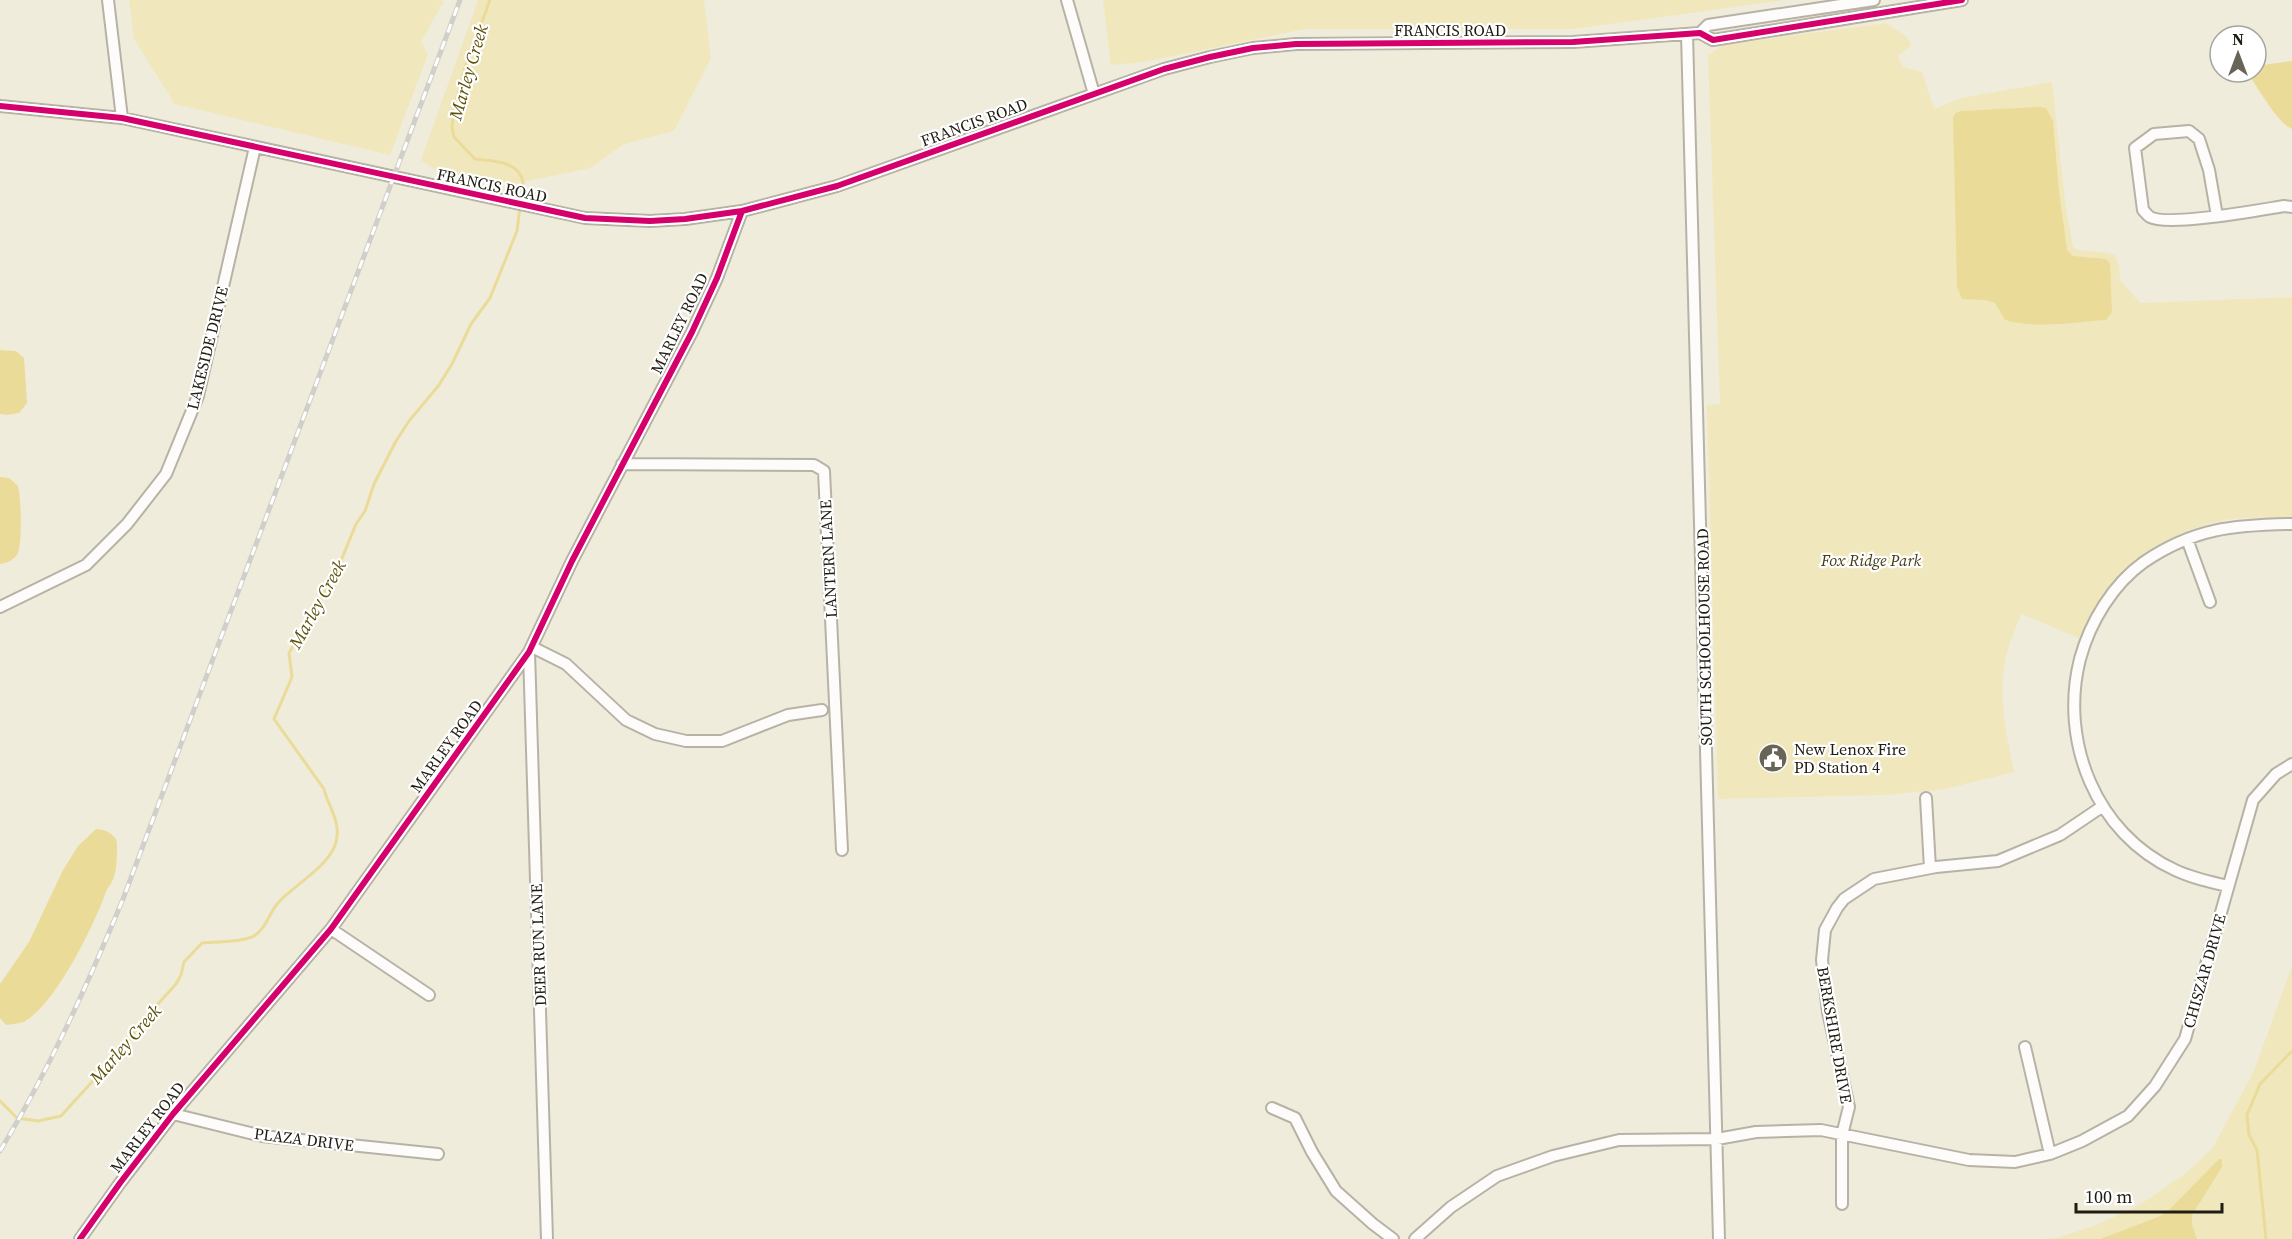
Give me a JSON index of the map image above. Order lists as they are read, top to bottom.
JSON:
{
  "streets": {
    "street": [
      "FRANCIS ROAD",
      "MARLEY ROAD",
      "LAKESIDE DRIVE",
      "LANTERN LANE",
      "SOUTH SCHOOLHOUSE ROAD",
      "DEER RUN LANE",
      "CHISZAR DRIVE",
      "BERKSHIRE DRIVE",
      "PLAZA DRIVE"
    ]
  },
  "crossings": [
    ["FRANCIS ROAD", "MARLEY ROAD"],
    ["FRANCIS ROAD", "LAKESIDE DRIVE"],
    ["FRANCIS ROAD", "SOUTH SCHOOLHOUSE ROAD"],
    ["MARLEY ROAD", "LANTERN LANE"],
    ["MARLEY ROAD", "DEER RUN LANE"],
    ["MARLEY ROAD", "PLAZA DRIVE"],
    ["SOUTH SCHOOLHOUSE ROAD", "CHISZAR DRIVE"],
    ["CHISZAR DRIVE", "BERKSHIRE DRIVE"]
  ],
  "water": ["Marley Creek"],
  "parks": ["Fox Ridge Park"],
  "places": {
    "public building": ["New Lenox Fire PD Station 4"]
  },
  "scale_bar": "100 m",
  "north": "top"
}
